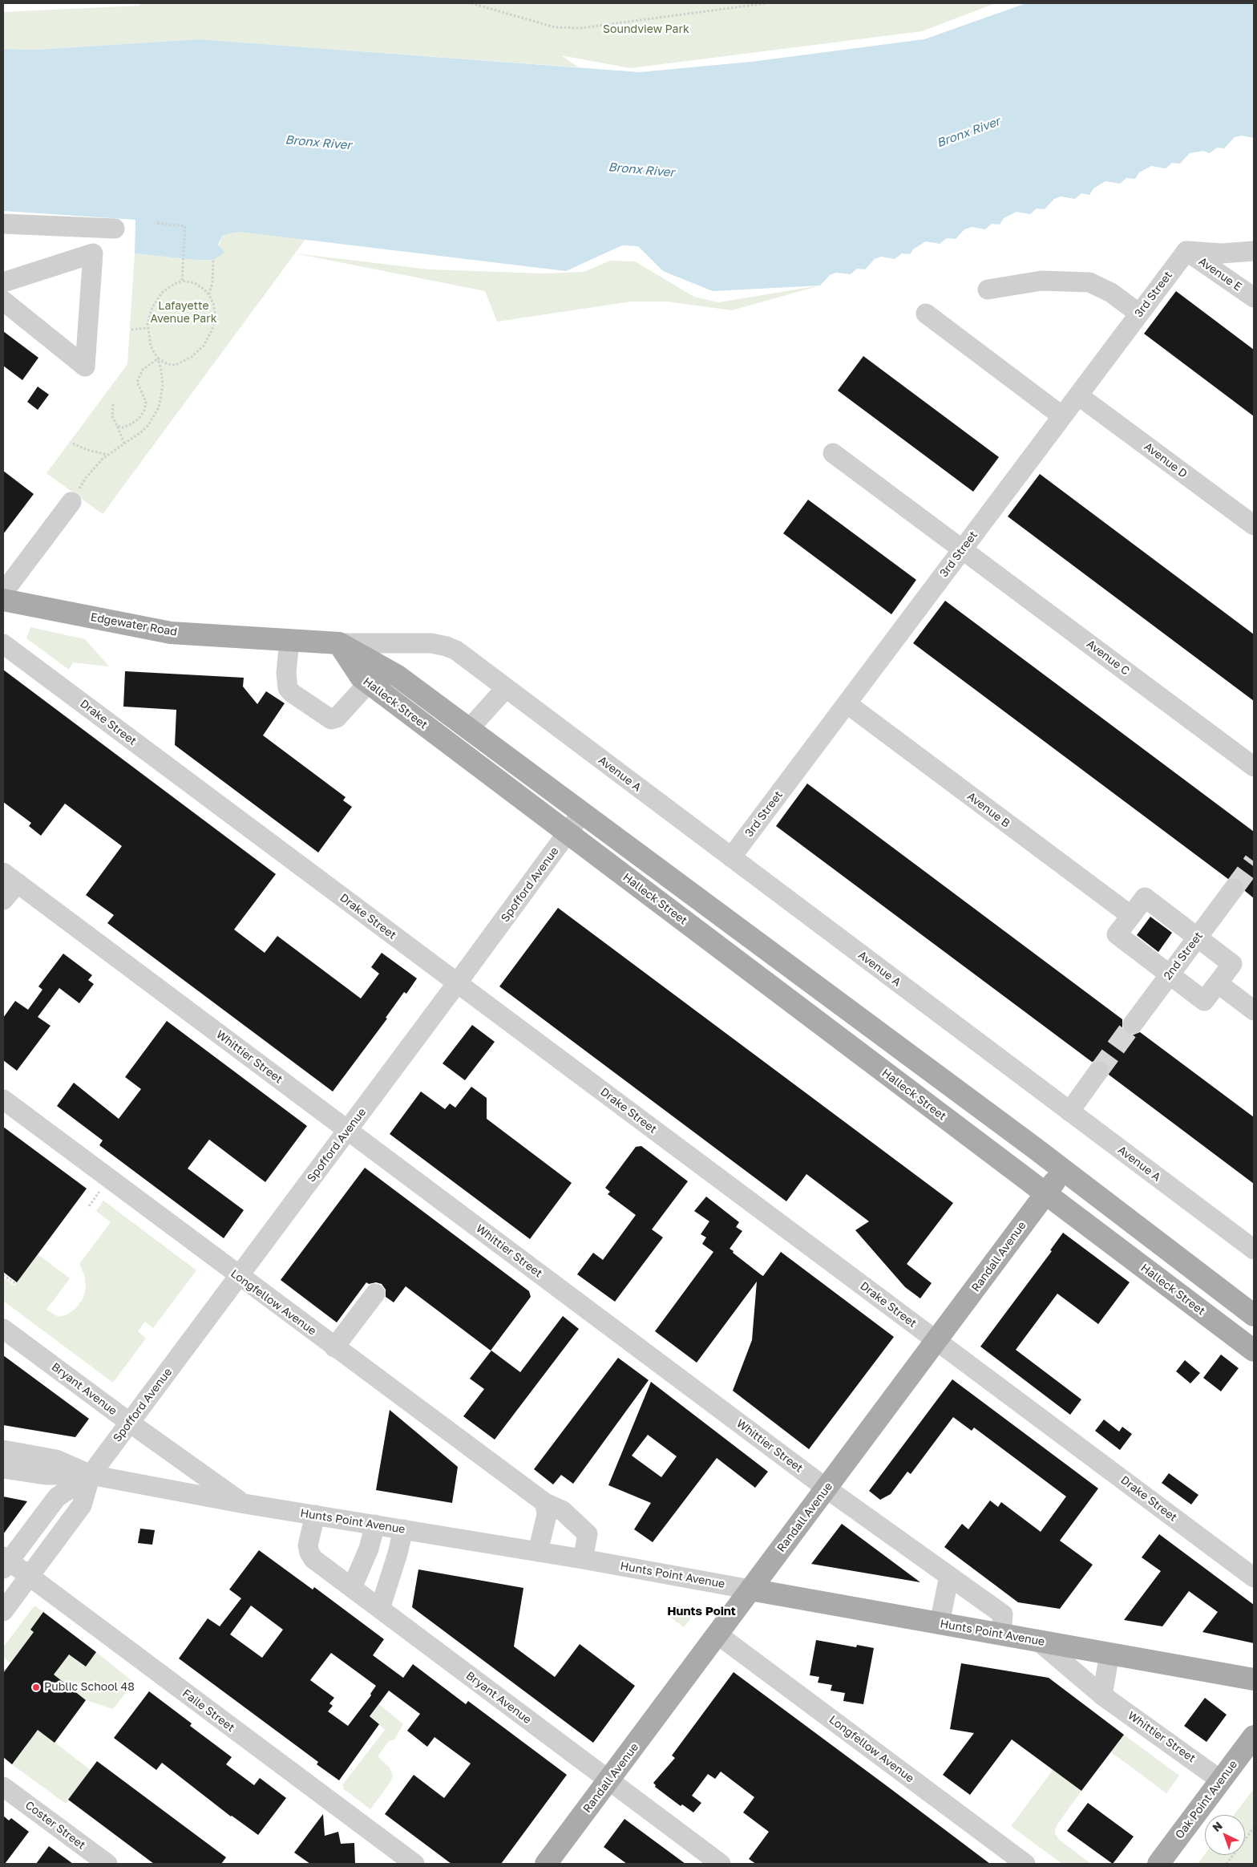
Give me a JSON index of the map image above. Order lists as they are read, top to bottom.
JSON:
{
  "streets": {
    "main road": [
      "Edgewater Road",
      "Halleck Street",
      "Randall Avenue",
      "Hunts Point Avenue",
      "Oak Point Avenue"
    ],
    "street": [
      "Avenue E",
      "3rd Street",
      "Avenue D",
      "Avenue C",
      "Drake Street",
      "Avenue A",
      "Avenue B",
      "Spofford Avenue",
      "2nd Street",
      "Whittier Street",
      "Longfellow Avenue",
      "Bryant Avenue",
      "Faile Street",
      "Coster Street"
    ]
  },
  "crossings": [
    ["Avenue E", "3rd Street"],
    ["3rd Street", "Avenue D"],
    ["3rd Street", "Avenue C"],
    ["3rd Street", "Avenue A"],
    ["3rd Street", "Avenue B"],
    ["Edgewater Road", "Halleck Street"],
    ["Edgewater Road", "Avenue A"],
    ["Halleck Street", "Avenue A"],
    ["Halleck Street", "Spofford Avenue"],
    ["Halleck Street", "Randall Avenue"],
    ["Drake Street", "Spofford Avenue"],
    ["Drake Street", "Randall Avenue"],
    ["Spofford Avenue", "Whittier Street"],
    ["Spofford Avenue", "Longfellow Avenue"],
    ["Spofford Avenue", "Bryant Avenue"],
    ["Spofford Avenue", "Hunts Point Avenue"],
    ["Spofford Avenue", "Faile Street"],
    ["Whittier Street", "Randall Avenue"],
    ["Whittier Street", "Hunts Point Avenue"],
    ["Whittier Street", "Oak Point Avenue"],
    ["Randall Avenue", "Longfellow Avenue"],
    ["Randall Avenue", "Bryant Avenue"],
    ["Randall Avenue", "Hunts Point Avenue"],
    ["Longfellow Avenue", "Hunts Point Avenue"],
    ["Bryant Avenue", "Hunts Point Avenue"]
  ],
  "districts": ["Hunts Point"],
  "water": ["Bronx River"],
  "parks": ["Soundview Park", "Lafayette Avenue Park"],
  "places": ["Public School 48"],
  "north": "top left"
}
